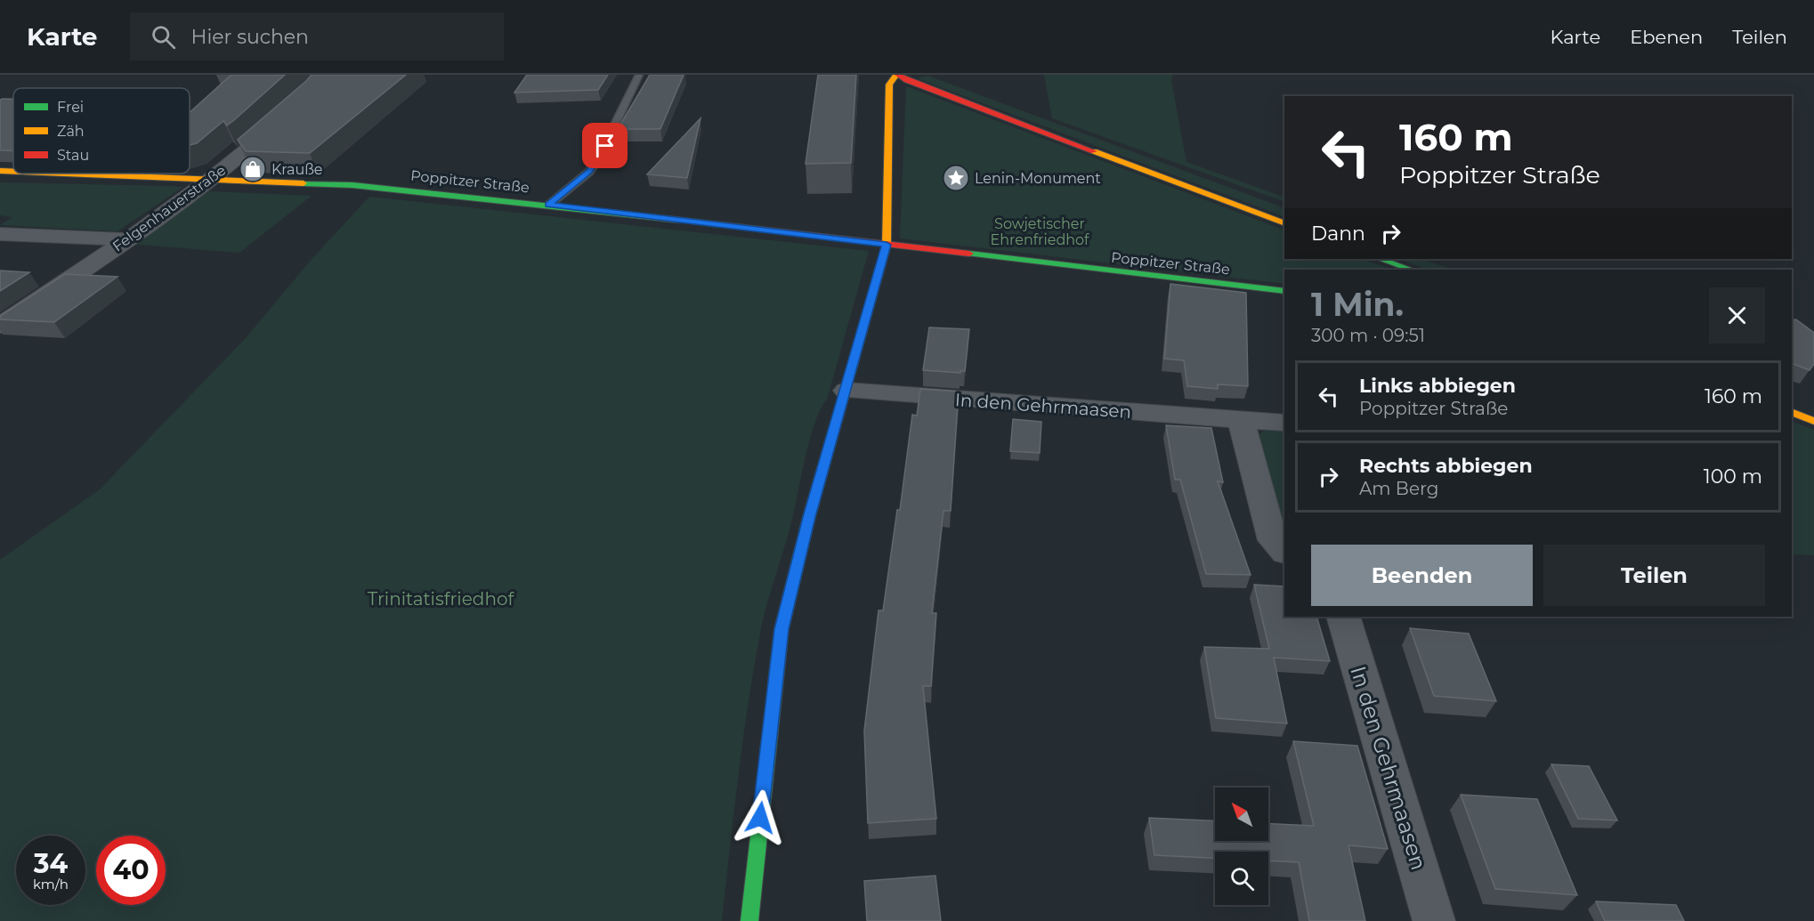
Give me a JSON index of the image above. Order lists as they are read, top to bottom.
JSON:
{
  "streets": {
    "street": ["Poppitzer Straße", "Felgenhauerstraße", "In den Gehrmaasen"]
  },
  "crossings": [
    ["Poppitzer Straße", "Felgenhauerstraße"]
  ],
  "parks": ["Sowjetischer Ehrenfriedhof", "Trinitatisfriedhof"],
  "places": {
    "shop": ["Krauße"],
    "place": ["Lenin-Monument"]
  },
  "legend": ["Frei", "Zäh", "Stau"],
  "north": "top left",
  "page": {
    "header": "Karte",
    "search": "Hier suchen",
    "nav": ["Karte", "Ebenen", "Teilen"],
    "turn": ["160 m", "Poppitzer Straße"],
    "then": "Dann",
    "heading": ["1 Min.", "300 m · 09:51"],
    "list": [
      {
        "name": "Links abbiegen",
        "note": "Poppitzer Straße",
        "value": "160 m"
      },
      {
        "name": "Rechts abbiegen",
        "note": "Am Berg",
        "value": "100 m"
      }
    ],
    "buttons": ["Beenden", "Teilen"],
    "speed": "34 km/h",
    "limit": "40"
  }
}
